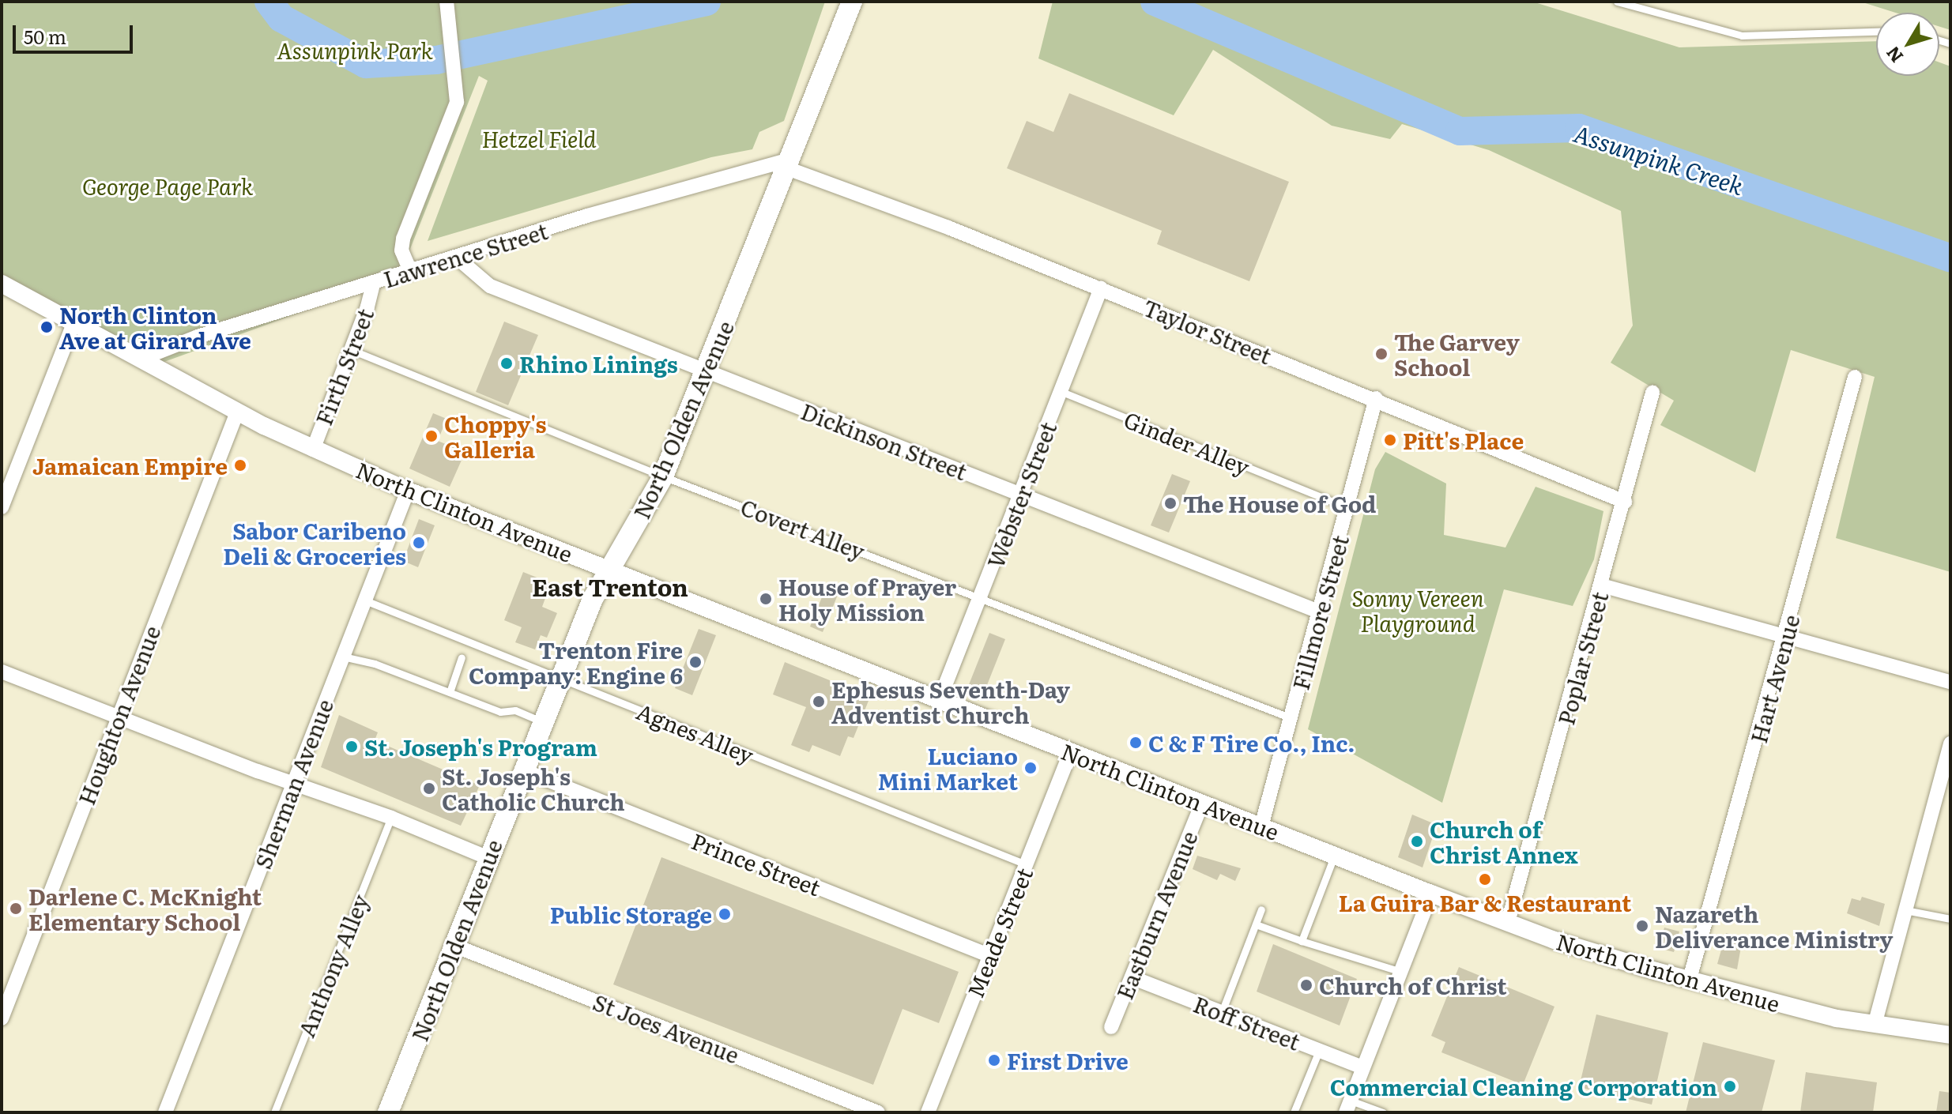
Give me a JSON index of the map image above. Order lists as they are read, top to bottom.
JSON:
{
  "streets": {
    "main road": ["North Olden Avenue"],
    "street": [
      "Lawrence Street",
      "Taylor Street",
      "Firth Street",
      "Dickinson Street",
      "Webster Street",
      "North Clinton Avenue",
      "Fillmore Street",
      "Poplar Street",
      "Hart Avenue",
      "Houghton Avenue",
      "Sherman Avenue",
      "Prince Street",
      "Eastburn Avenue",
      "Meade Street",
      "Roff Street",
      "St Joes Avenue"
    ],
    "lane": [
      "Ginder Alley",
      "Covert Alley",
      "Agnes Alley",
      "Anthony Alley"
    ]
  },
  "crossings": [
    ["Lawrence Street", "Taylor Street"],
    ["Lawrence Street", "Firth Street"],
    ["Lawrence Street", "North Olden Avenue"],
    ["Lawrence Street", "Dickinson Street"],
    ["Lawrence Street", "North Clinton Avenue"],
    ["Taylor Street", "North Olden Avenue"],
    ["Taylor Street", "Webster Street"],
    ["Taylor Street", "Fillmore Street"],
    ["Taylor Street", "Poplar Street"],
    ["Firth Street", "North Clinton Avenue"],
    ["Firth Street", "Covert Alley"],
    ["North Olden Avenue", "Dickinson Street"],
    ["North Olden Avenue", "North Clinton Avenue"],
    ["North Olden Avenue", "Covert Alley"],
    ["North Olden Avenue", "Agnes Alley"],
    ["North Olden Avenue", "Prince Street"],
    ["North Olden Avenue", "St Joes Avenue"],
    ["Dickinson Street", "Webster Street"],
    ["Dickinson Street", "Fillmore Street"],
    ["Ginder Alley", "Webster Street"],
    ["Ginder Alley", "Fillmore Street"],
    ["Webster Street", "North Clinton Avenue"],
    ["Webster Street", "Covert Alley"],
    ["North Clinton Avenue", "Fillmore Street"],
    ["North Clinton Avenue", "Poplar Street"],
    ["North Clinton Avenue", "Hart Avenue"],
    ["North Clinton Avenue", "Houghton Avenue"],
    ["North Clinton Avenue", "Sherman Avenue"],
    ["North Clinton Avenue", "Eastburn Avenue"],
    ["North Clinton Avenue", "Meade Street"],
    ["Covert Alley", "Fillmore Street"],
    ["Agnes Alley", "Sherman Avenue"],
    ["Agnes Alley", "Meade Street"],
    ["Prince Street", "Meade Street"],
    ["Eastburn Avenue", "Roff Street"]
  ],
  "districts": ["East Trenton"],
  "water": ["Assunpink Creek"],
  "parks": [
    "Assunpink Park",
    "Hetzel Field",
    "George Page Park",
    "Sonny Vereen Playground"
  ],
  "places": [
    "North Clinton Ave at Girard Ave",
    "The Garvey School",
    "Rhino Linings",
    "Choppy's Galleria",
    "Pitt's Place",
    "Jamaican Empire",
    "The House of God",
    "Sabor Caribeno Deli & Groceries",
    "House of Prayer Holy Mission",
    "Trenton Fire Company: Engine 6",
    "Ephesus Seventh-Day Adventist Church",
    "C & F Tire Co., Inc.",
    "St. Joseph's Program",
    "Luciano Mini Market",
    "St. Joseph's Catholic Church",
    "Church of Christ Annex",
    "La Guira Bar & Restaurant",
    "Darlene C. McKnight Elementary School",
    "Public Storage",
    "Nazareth Deliverance Ministry",
    "Church of Christ",
    "First Drive",
    "Commercial Cleaning Corporation"
  ],
  "scale_bar": "50 m",
  "north": "bottom left"
}
